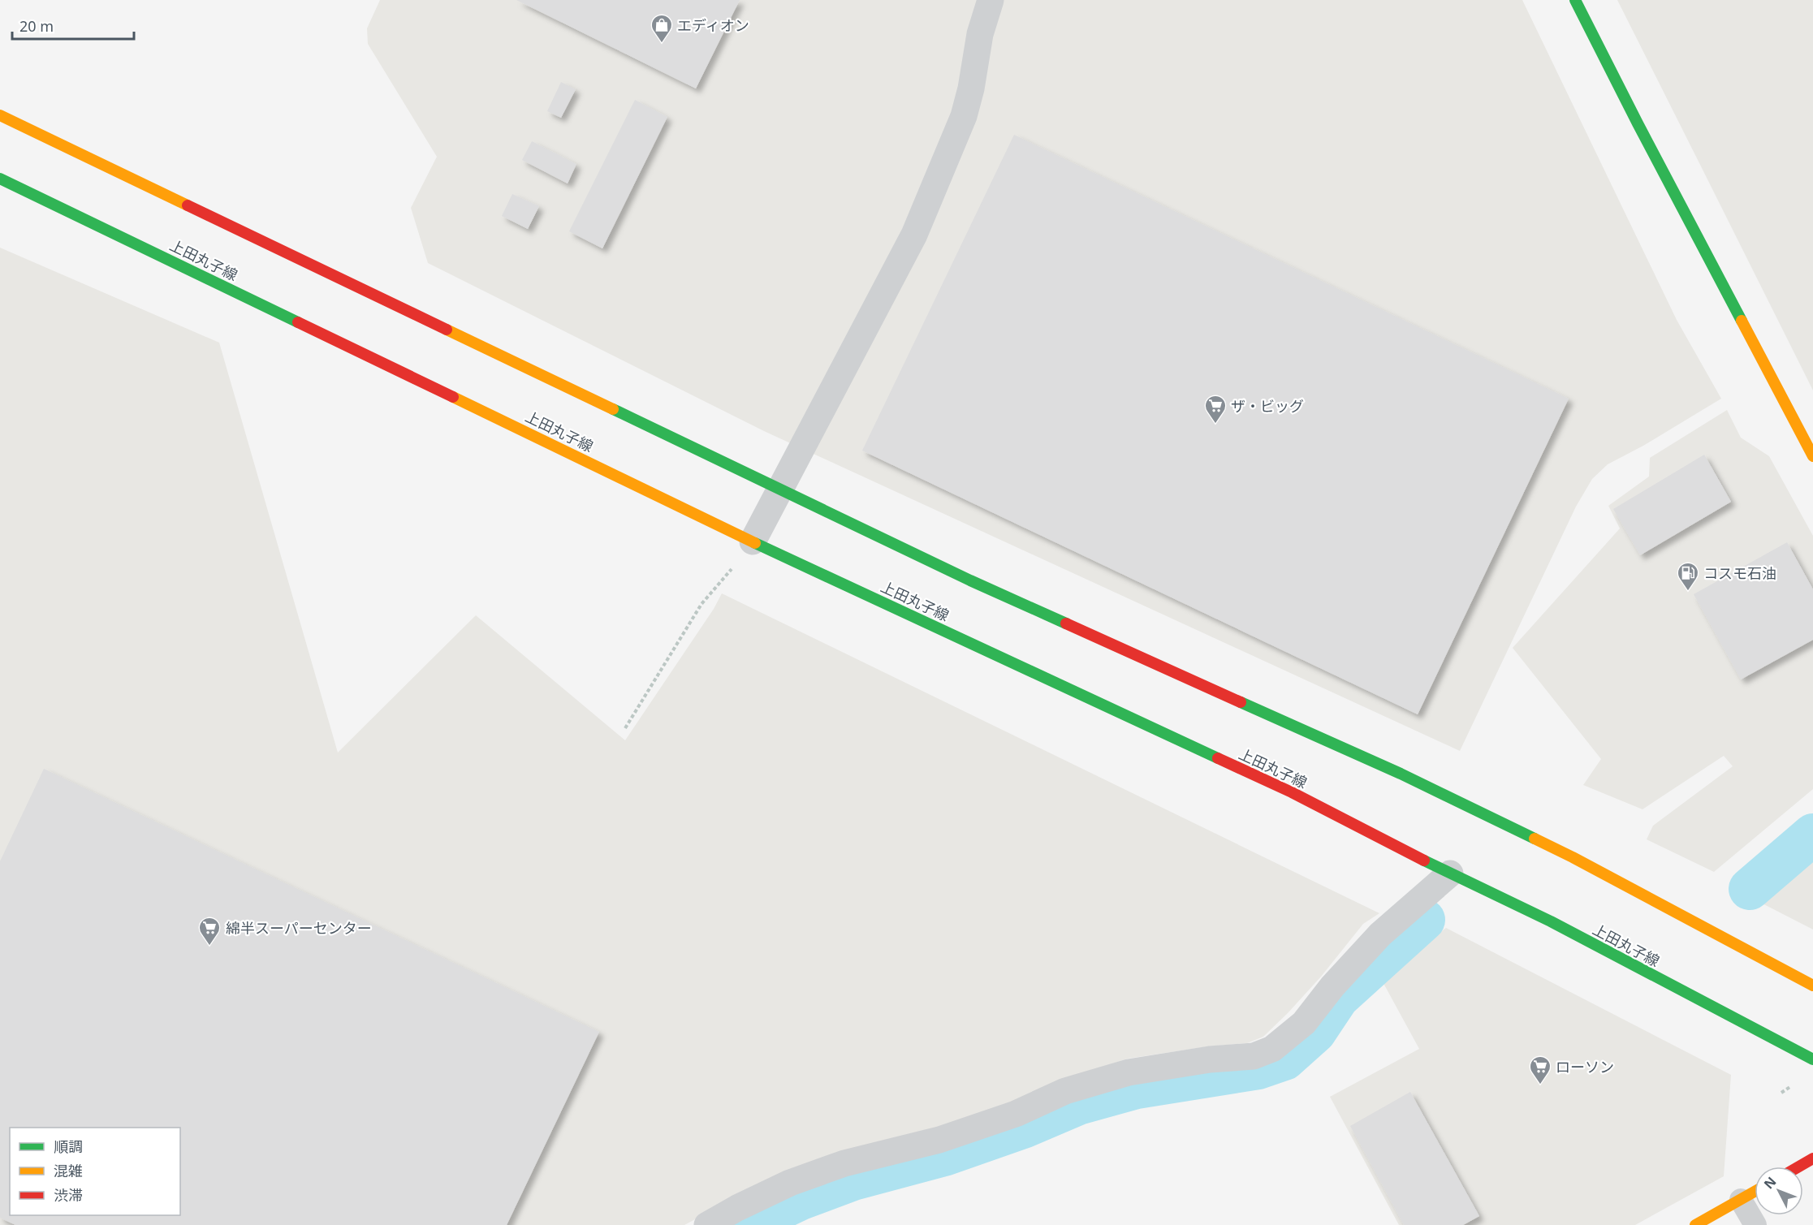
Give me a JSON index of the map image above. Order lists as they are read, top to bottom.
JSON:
{
  "streets": {
    "main road": ["上田丸子線"]
  },
  "places": {
    "shop": ["エディオン"],
    "supermarket": ["ザ・ビッグ", "綿半スーパーセンター", "ローソン"],
    "fuel station": ["コスモ石油"]
  },
  "legend": ["順調", "混雑", "渋滞"],
  "scale_bar": "20 m",
  "north": "top left"
}
